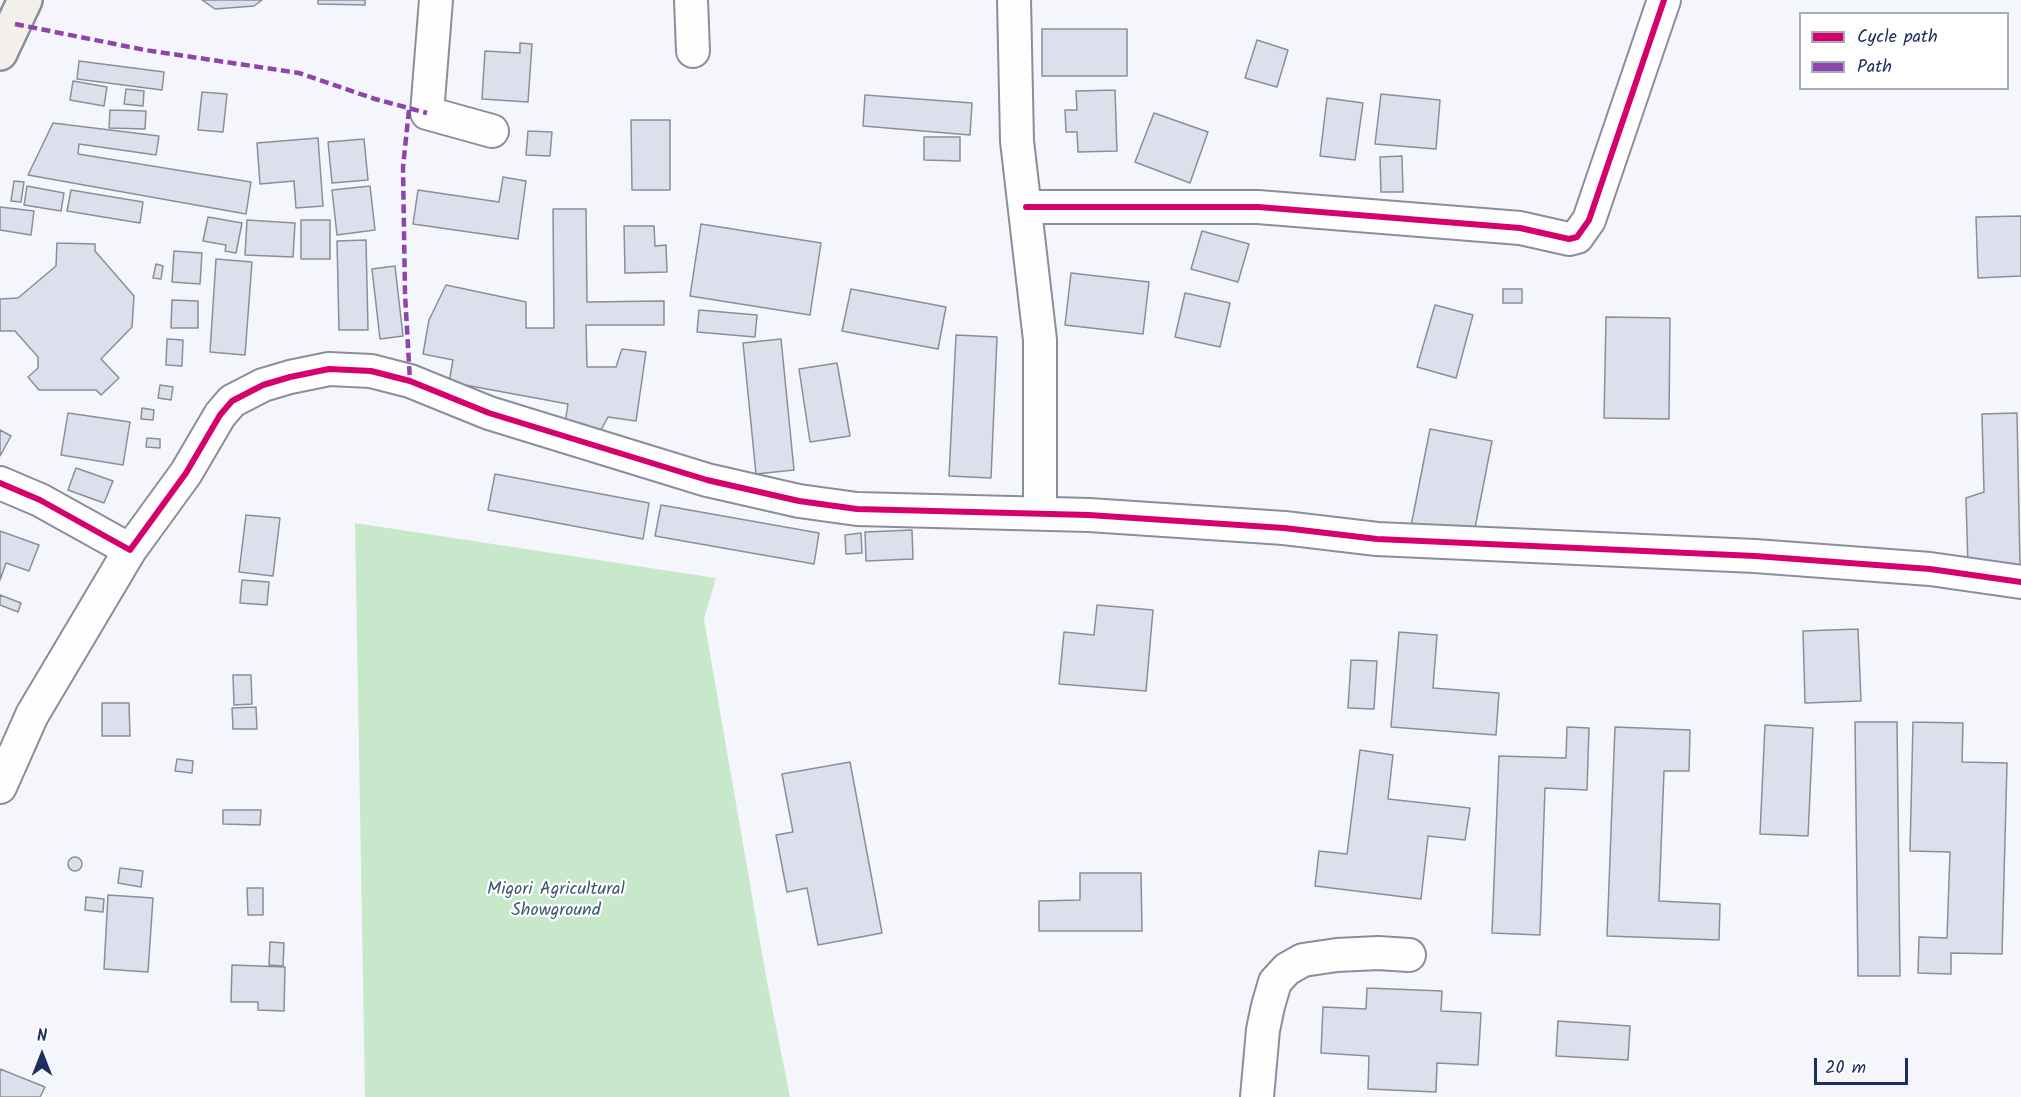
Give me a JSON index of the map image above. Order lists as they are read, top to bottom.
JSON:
{
  "parks": ["Migori Agricultural Showground"],
  "legend": ["Cycle path", "Path"],
  "scale_bar": "20 m",
  "north": "top"
}
